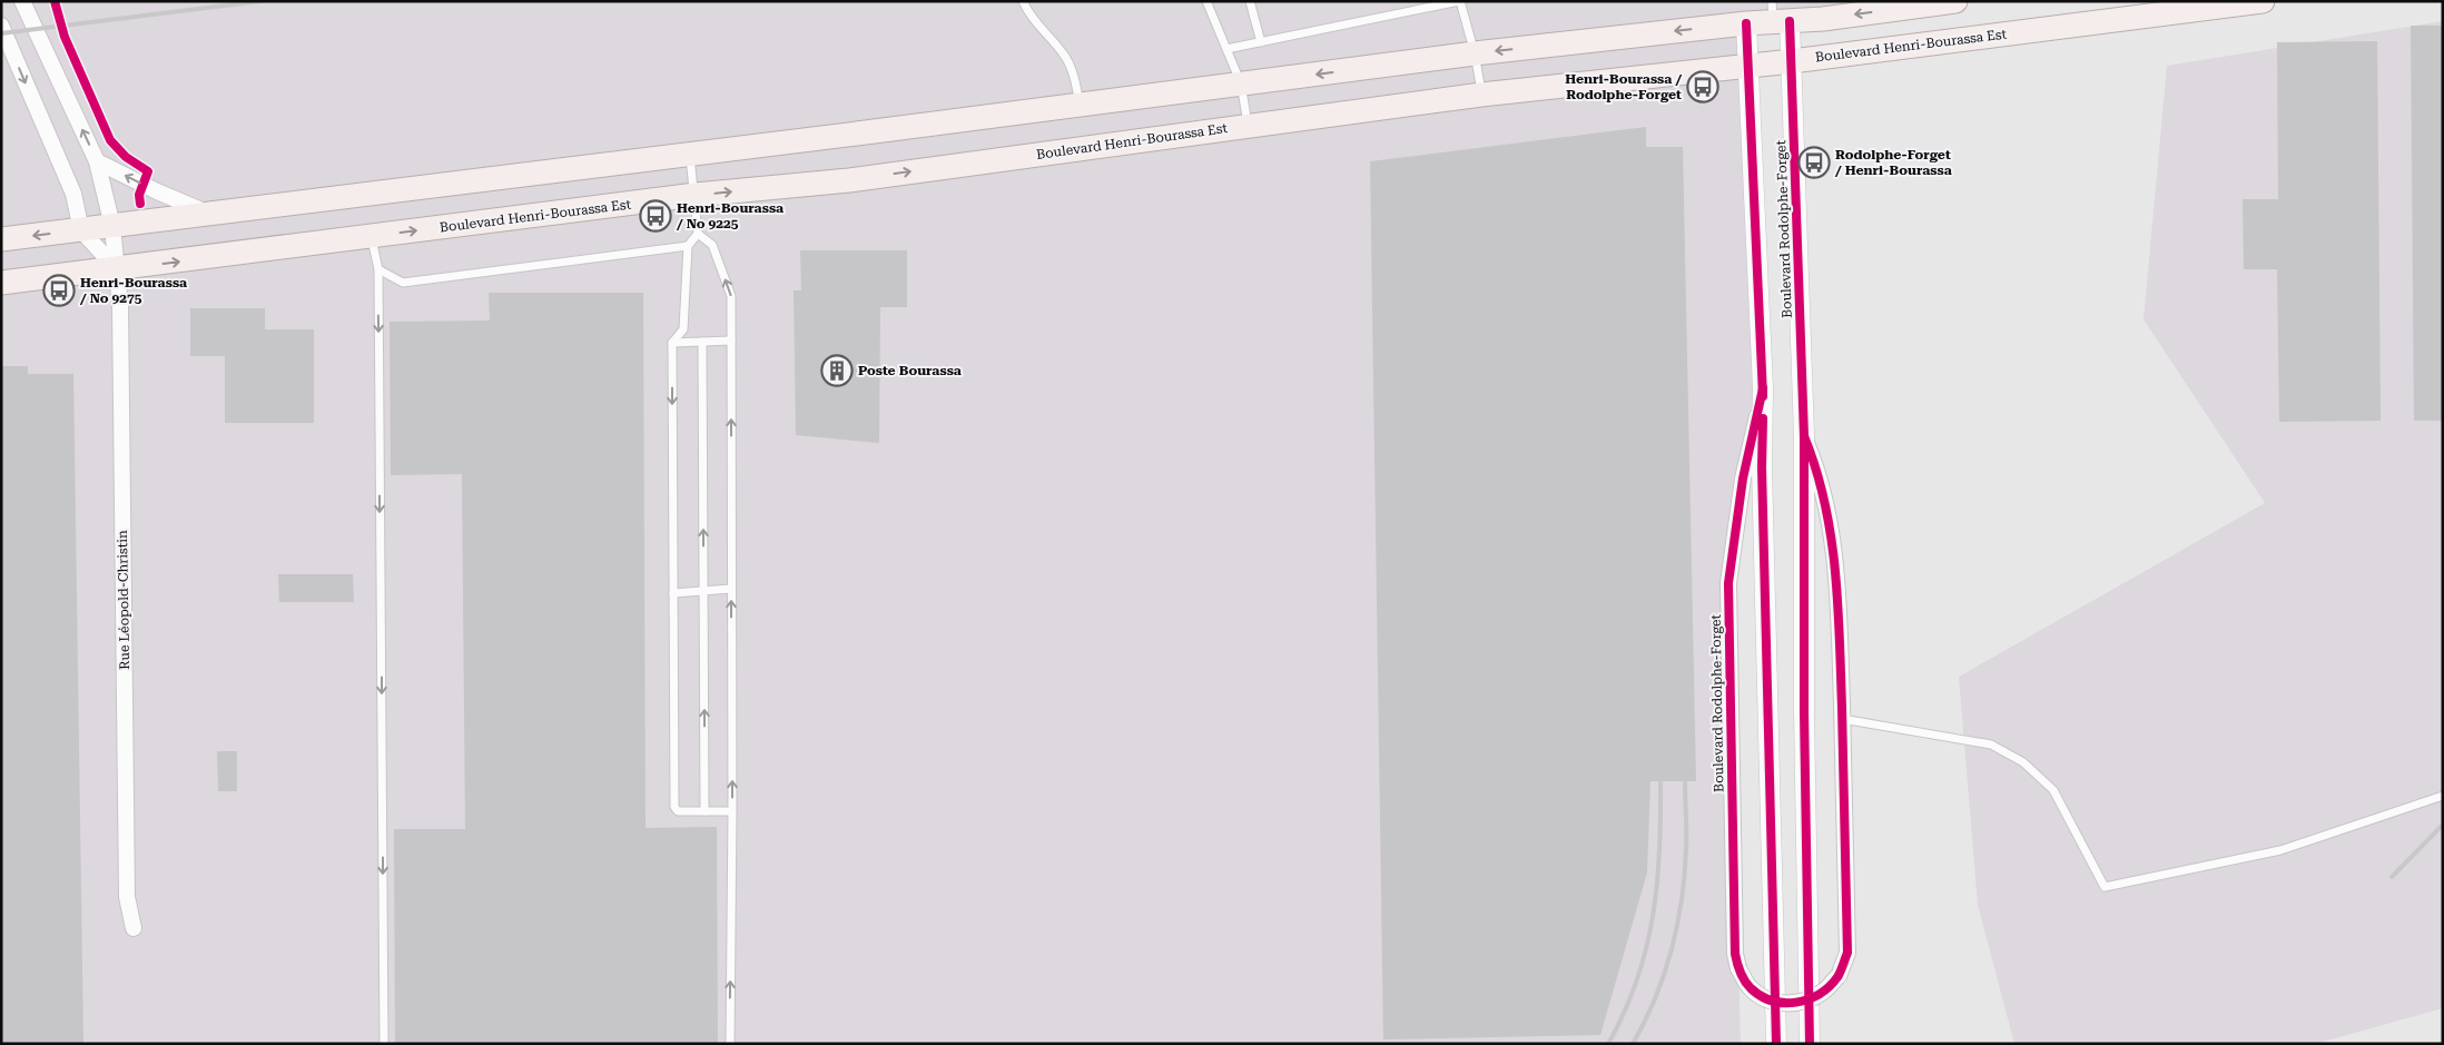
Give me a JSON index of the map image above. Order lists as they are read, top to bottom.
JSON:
{
  "streets": {
    "main road": ["Boulevard Henri-Bourassa Est"],
    "street": ["Boulevard Rodolphe-Forget", "Rue Léopold-Christin"]
  },
  "crossings": [
    ["Boulevard Henri-Bourassa Est", "Boulevard Rodolphe-Forget"],
    ["Boulevard Henri-Bourassa Est", "Rue Léopold-Christin"]
  ],
  "places": {
    "bus stop": [
      "Henri-Bourassa / Rodolphe-Forget",
      "Rodolphe-Forget / Henri-Bourassa",
      "Henri-Bourassa / No 9225",
      "Henri-Bourassa / No 9275"
    ],
    "building": ["Poste Bourassa"]
  }
}
